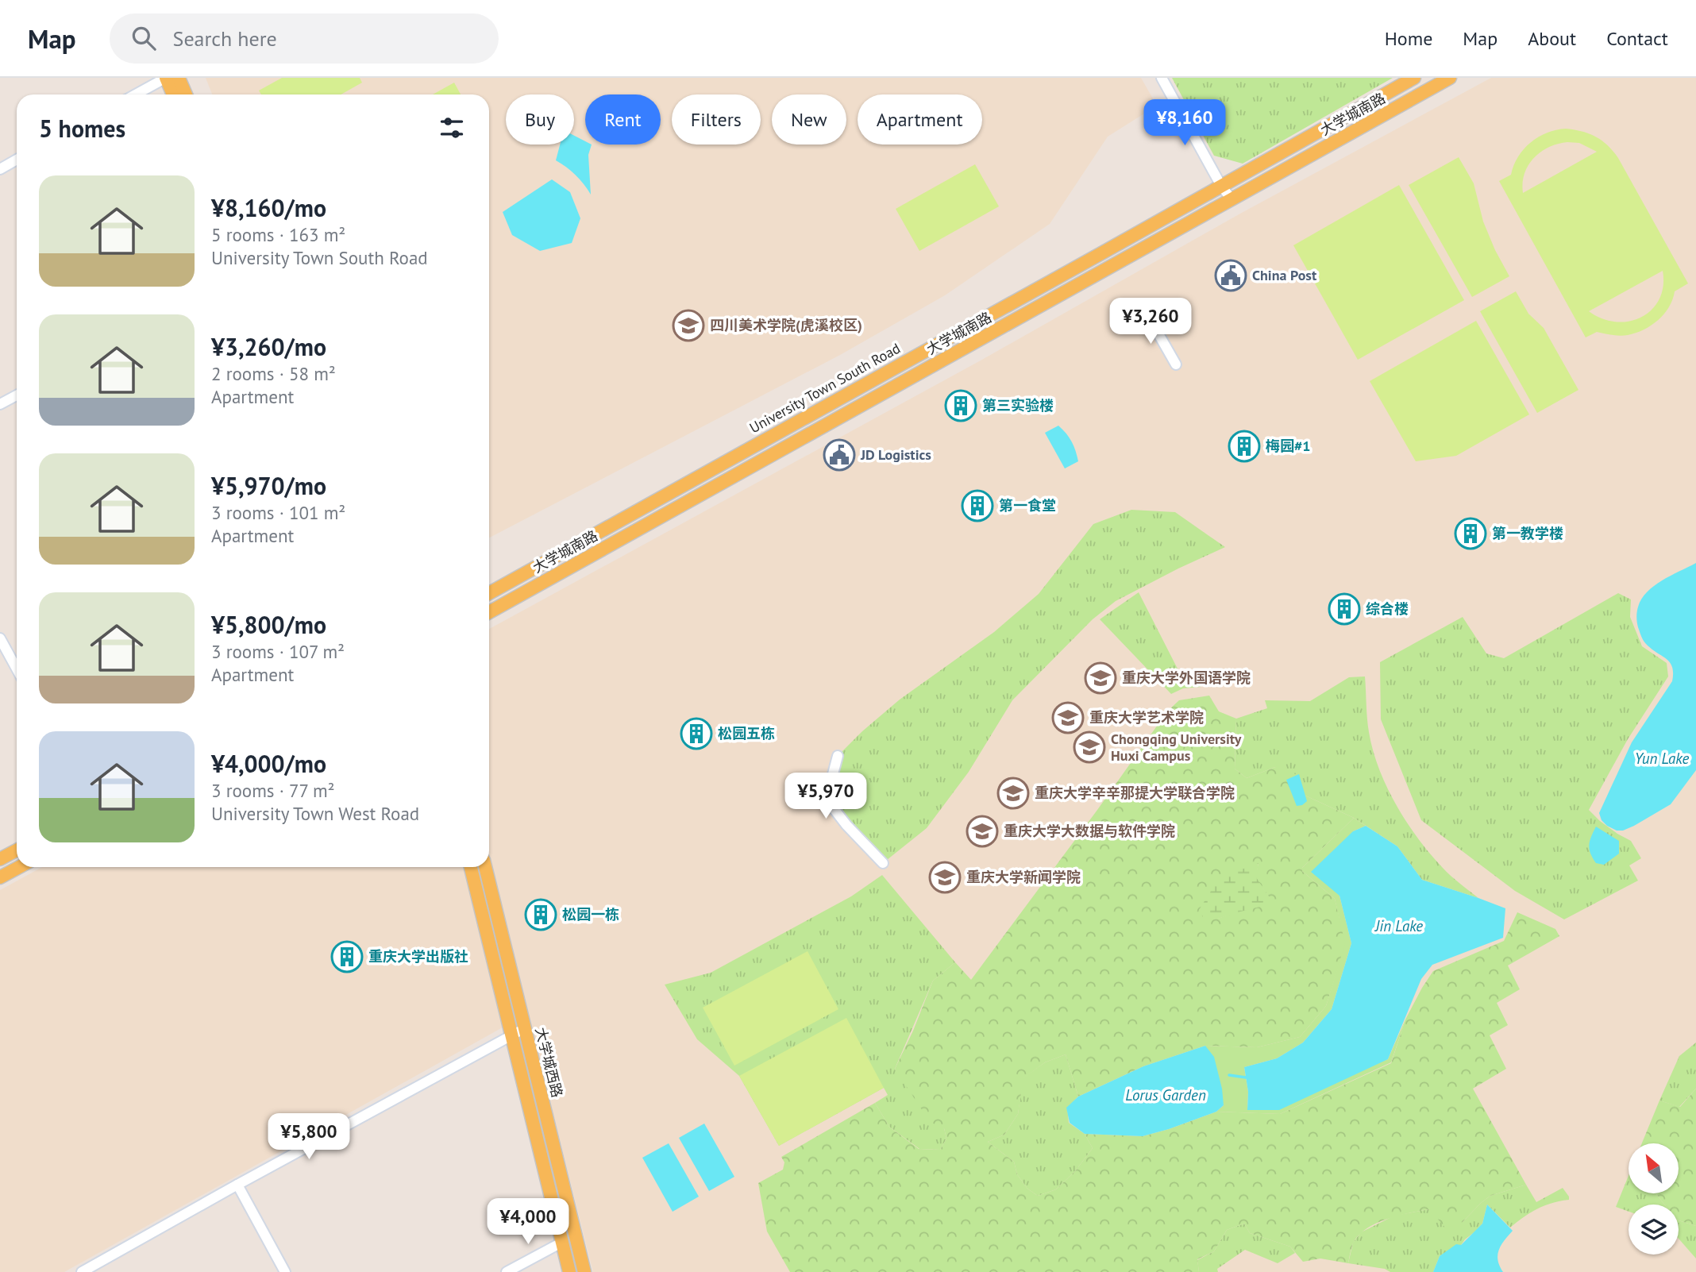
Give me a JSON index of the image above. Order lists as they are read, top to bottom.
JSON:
{
  "streets": {
    "main road": ["大学城南路", "University Town South Road", "大学城西路"]
  },
  "water": ["Yun Lake", "Jin Lake", "Lorus Garden"],
  "places": {
    "public building": ["China Post", "JD Logistics"],
    "school or university": [
      "四川美术学院(虎溪校区)",
      "重庆大学外国语学院",
      "重庆大学艺术学院",
      "Chongqing University Huxi Campus",
      "重庆大学辛辛那提大学联合学院",
      "重庆大学大数据与软件学院",
      "重庆大学新闻学院"
    ],
    "building": [
      "第三实验楼",
      "梅园#1",
      "第一食堂",
      "第一教学楼",
      "综合楼",
      "松园五栋",
      "松园一栋",
      "重庆大学出版社"
    ]
  },
  "north": "top left",
  "page": {
    "header": "Map",
    "search": "Search here",
    "nav": [
      "Home",
      "Map",
      "About",
      "Contact"
    ],
    "chip": [
      "Buy",
      "Rent",
      "Filters",
      "New",
      "Apartment"
    ],
    "heading": "5 homes",
    "price": [
      "¥8,160",
      "¥3,260",
      "¥5,970",
      "¥5,800",
      "¥4,000"
    ],
    "list": [
      {
        "name": "¥8,160/mo",
        "note": "5 rooms · 163 m² · University Town South Road"
      },
      {
        "name": "¥3,260/mo",
        "note": "2 rooms · 58 m² · Apartment"
      },
      {
        "name": "¥5,970/mo",
        "note": "3 rooms · 101 m² · Apartment"
      },
      {
        "name": "¥5,800/mo",
        "note": "3 rooms · 107 m² · Apartment"
      },
      {
        "name": "¥4,000/mo",
        "note": "3 rooms · 77 m² · University Town West Road"
      }
    ]
  }
}
